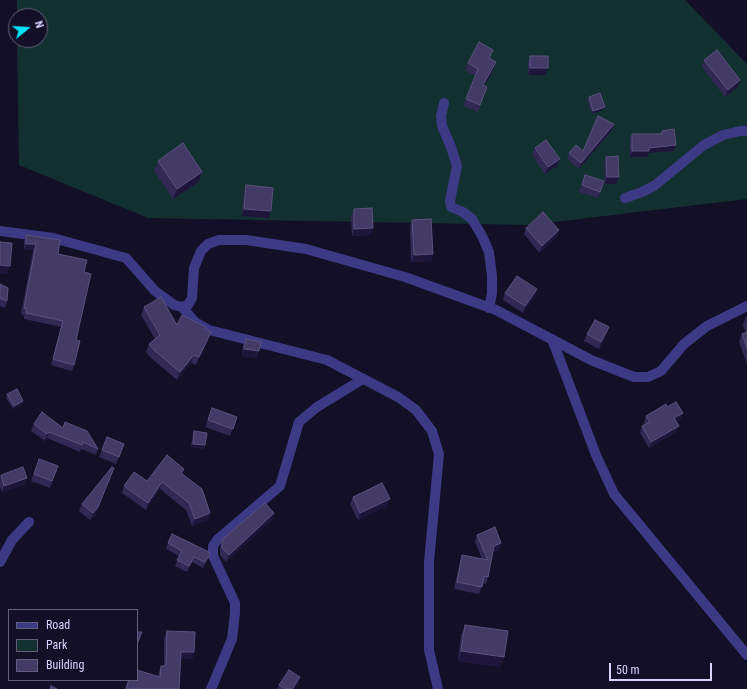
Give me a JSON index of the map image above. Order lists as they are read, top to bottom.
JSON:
{
  "legend": ["Road", "Park", "Building"],
  "scale_bar": "50 m",
  "north": "right"
}
